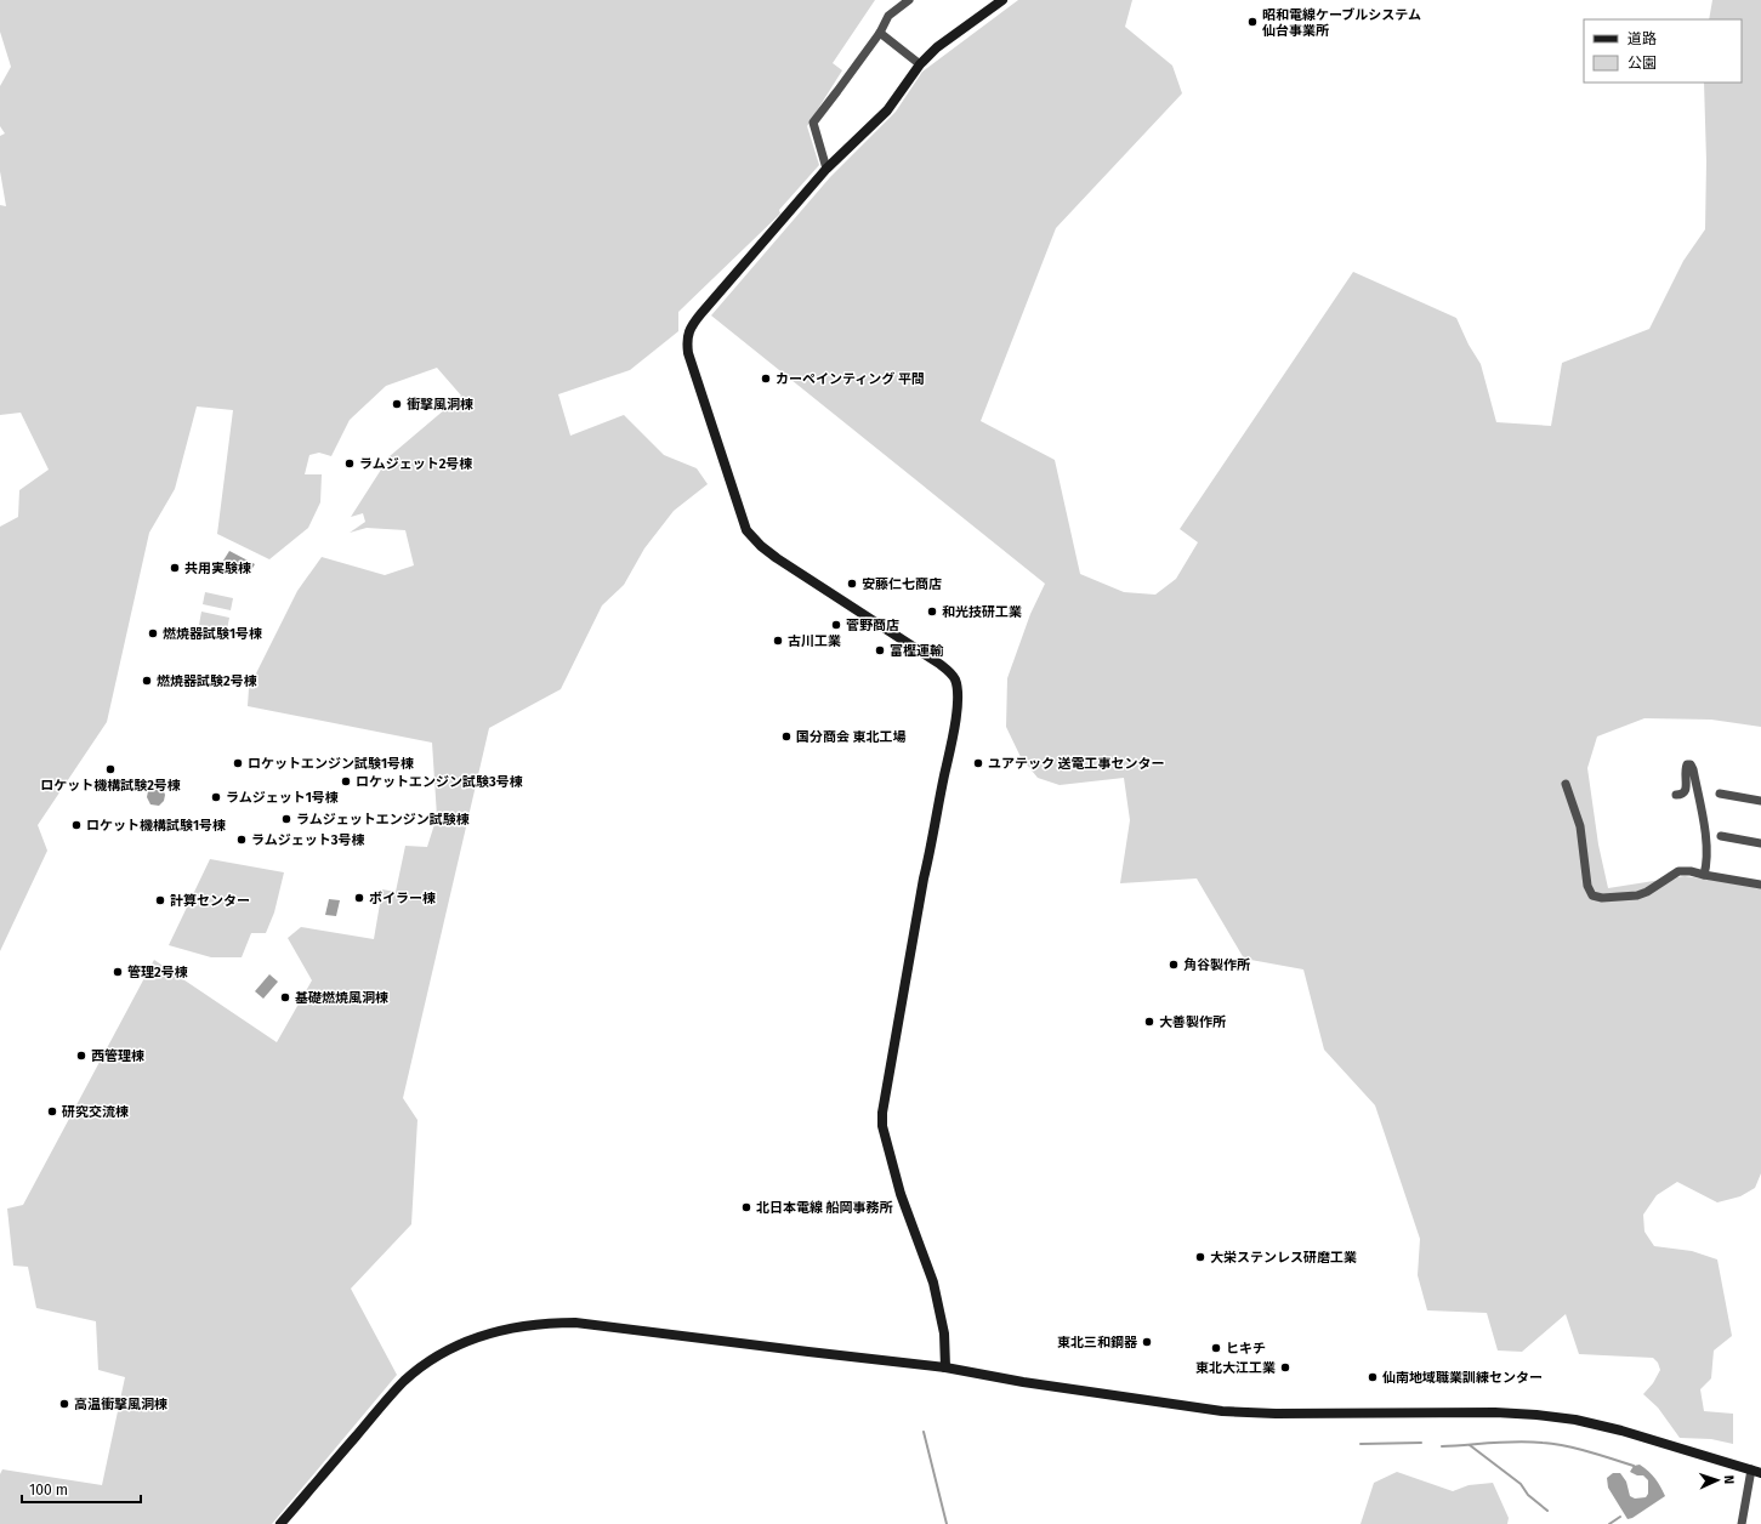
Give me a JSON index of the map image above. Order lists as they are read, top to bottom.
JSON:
{
  "places": [
    "昭和電線ケーブルシステム 仙台事業所",
    "カーペインティング 平間",
    "衝撃風洞棟",
    "ラムジェット2号棟",
    "共用実験棟",
    "安藤仁七商店",
    "和光技研工業",
    "菅野商店",
    "燃焼器試験1号棟",
    "古川工業",
    "富樫運輸",
    "燃焼器試験2号棟",
    "国分商会 東北工場",
    "ロケットエンジン試験1号棟",
    "ユアテック 送電工事センター",
    "ロケット機構試験2号棟",
    "ロケットエンジン試験3号棟",
    "ラムジェット1号棟",
    "ラムジェットエンジン試験棟",
    "ロケット機構試験1号棟",
    "ラムジェット3号棟",
    "ボイラー棟",
    "計算センター",
    "角谷製作所",
    "管理2号棟",
    "基礎燃焼風洞棟",
    "大善製作所",
    "西管理棟",
    "研究交流棟",
    "北日本電線 船岡事務所",
    "大栄ステンレス研磨工業",
    "東北三和鋼器",
    "ヒキチ",
    "東北大江工業",
    "仙南地域職業訓練センター",
    "高温衝撃風洞棟"
  ],
  "legend": ["道路", "公園"],
  "scale_bar": "100 m",
  "north": "right"
}
